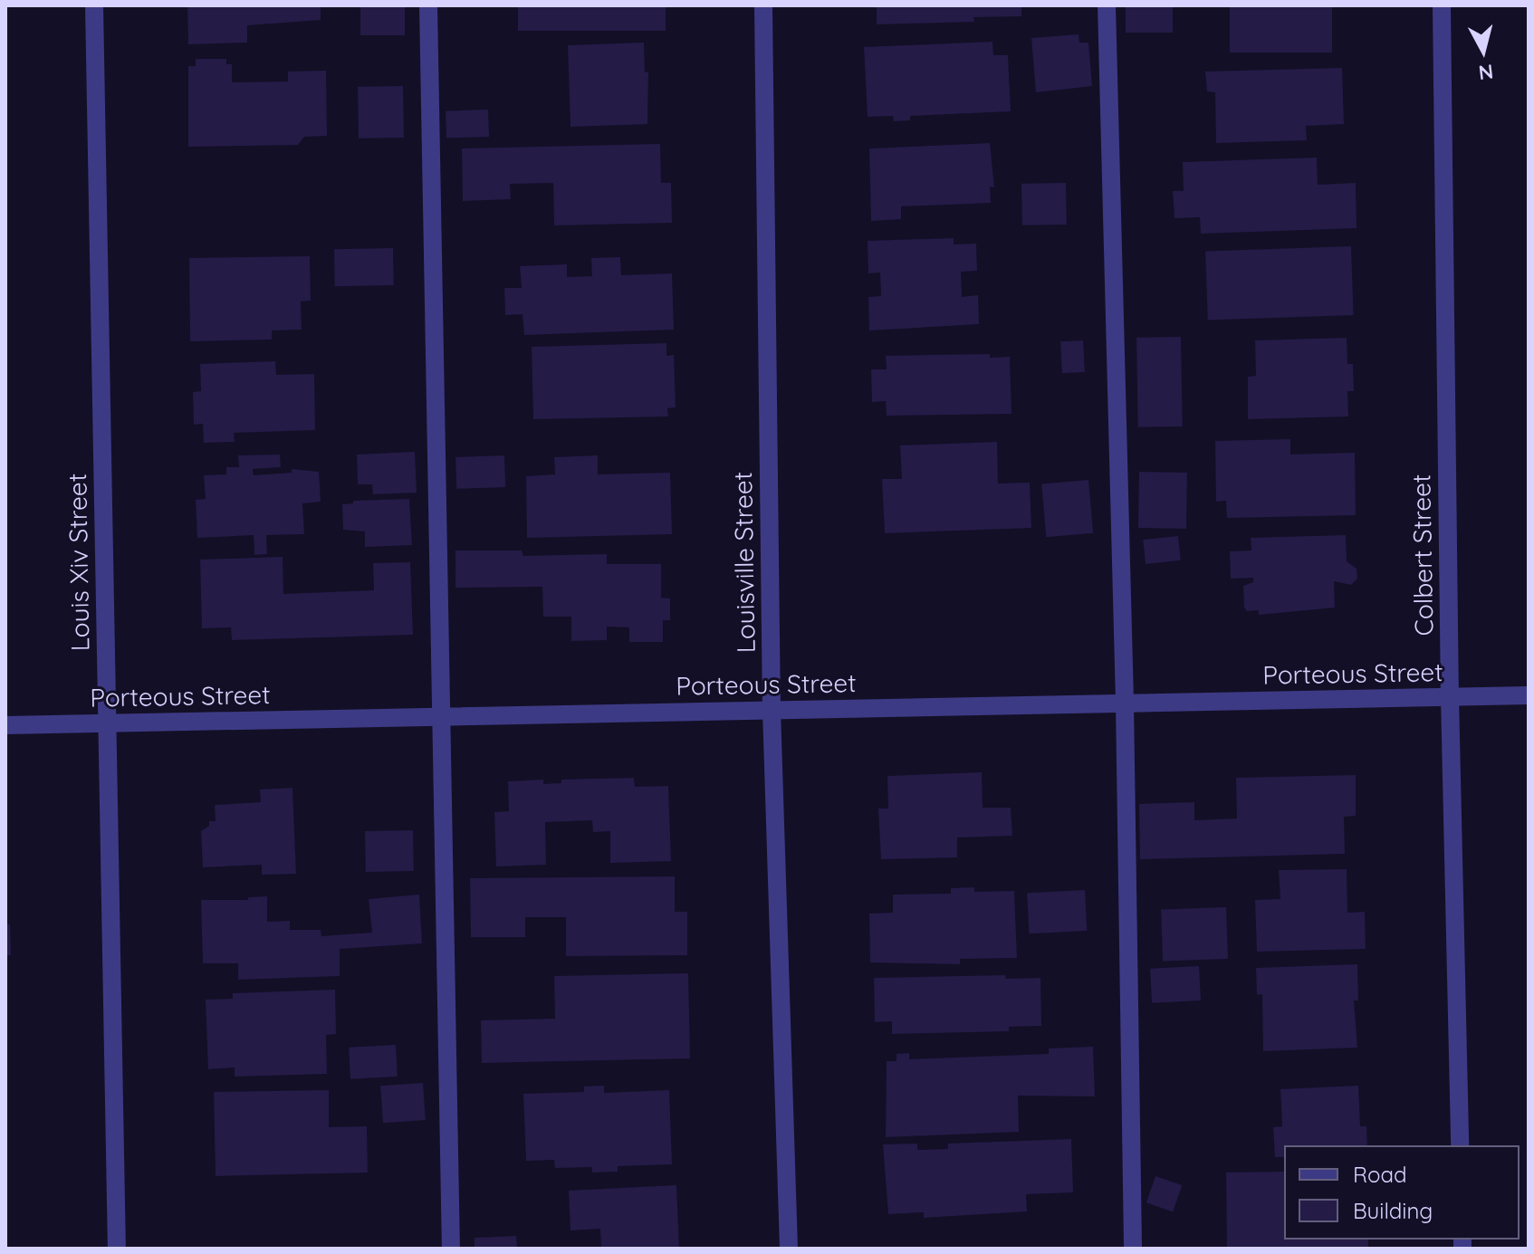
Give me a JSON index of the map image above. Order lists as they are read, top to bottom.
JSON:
{
  "streets": {
    "street": [
      "Colbert Street",
      "Louis Xiv Street",
      "Louisville Street",
      "Porteous Street"
    ]
  },
  "crossings": [
    ["Colbert Street", "Porteous Street"],
    ["Louis Xiv Street", "Porteous Street"],
    ["Louisville Street", "Porteous Street"]
  ],
  "legend": ["Road", "Building"],
  "north": "bottom"
}
